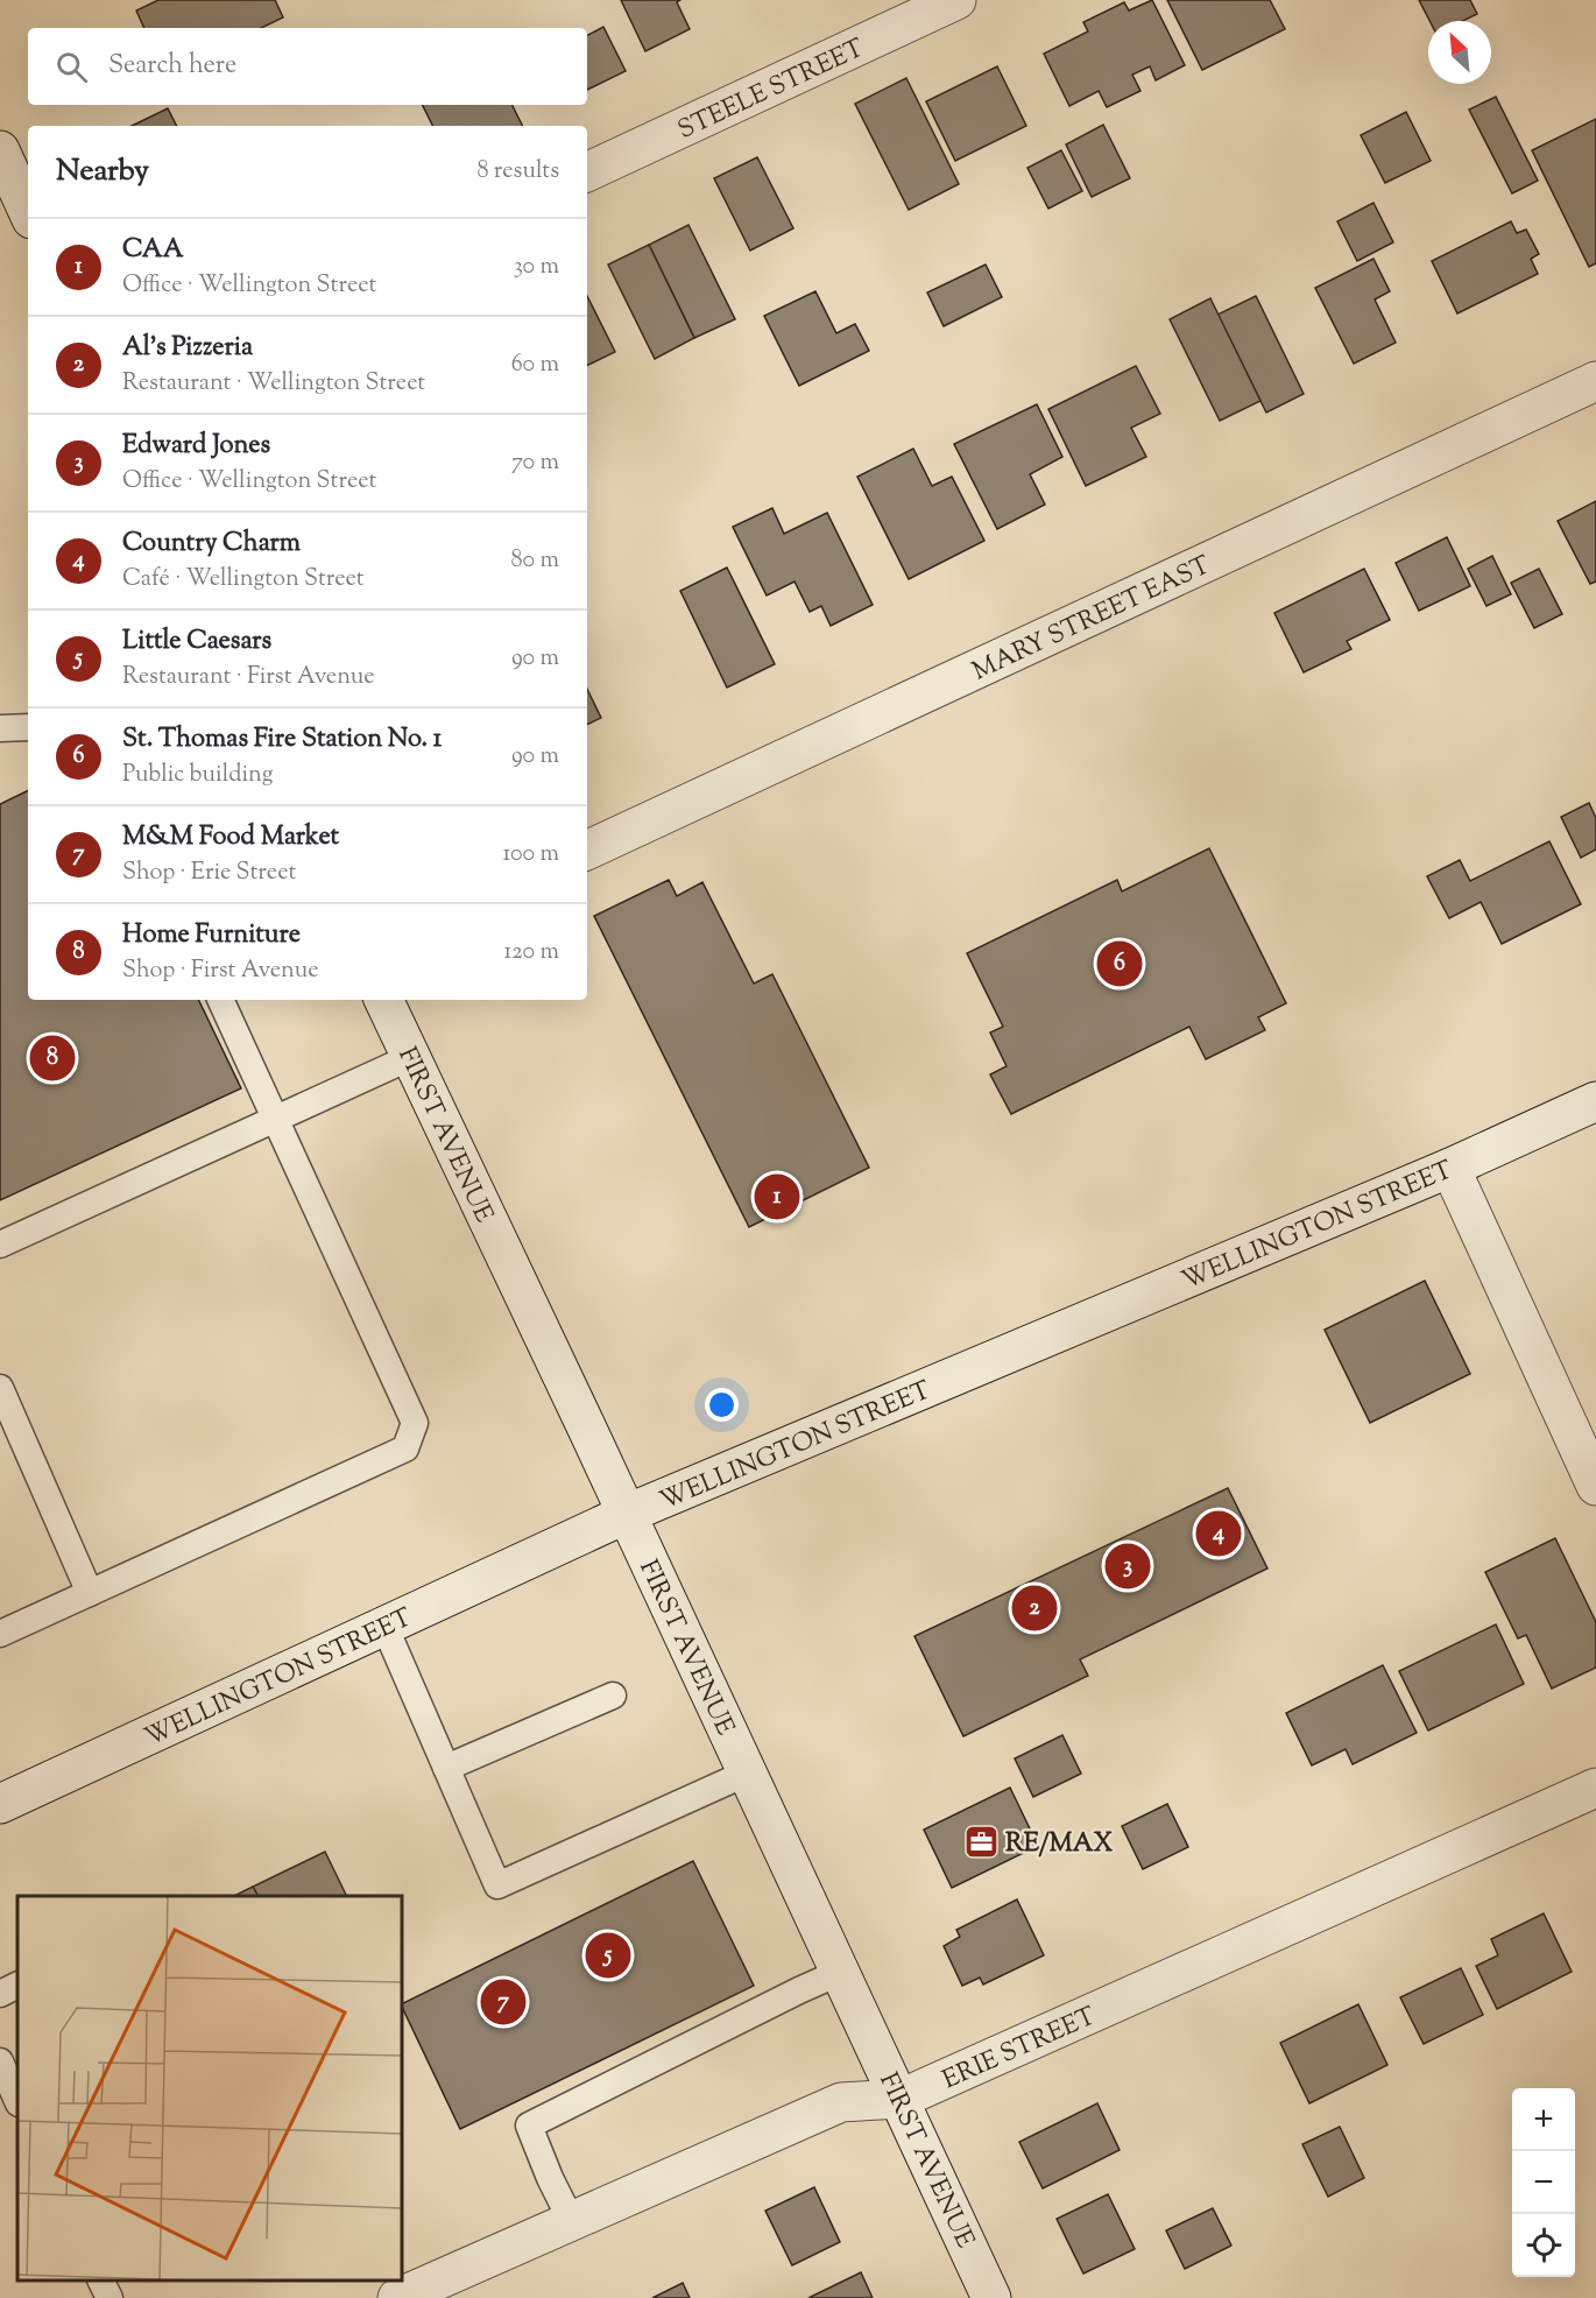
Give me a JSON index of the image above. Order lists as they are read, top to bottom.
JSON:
{
  "streets": {
    "street": [
      "STEELE STREET",
      "MARY STREET EAST",
      "FIRST AVENUE",
      "WELLINGTON STREET",
      "ERIE STREET"
    ]
  },
  "crossings": [
    ["FIRST AVENUE", "WELLINGTON STREET"],
    ["FIRST AVENUE", "ERIE STREET"]
  ],
  "places": {
    "office": ["RE/MAX"]
  },
  "north": "top left",
  "page": {
    "search": "Search here",
    "heading": ["Nearby", "8 results"],
    "list": [
      {
        "mark": "1",
        "name": "CAA",
        "note": "Office · Wellington Street",
        "value": "30 m"
      },
      {
        "mark": "2",
        "name": "Al's Pizzeria",
        "note": "Restaurant · Wellington Street",
        "value": "60 m"
      },
      {
        "mark": "3",
        "name": "Edward Jones",
        "note": "Office · Wellington Street",
        "value": "70 m"
      },
      {
        "mark": "4",
        "name": "Country Charm",
        "note": "Café · Wellington Street",
        "value": "80 m"
      },
      {
        "mark": "5",
        "name": "Little Caesars",
        "note": "Restaurant · First Avenue",
        "value": "90 m"
      },
      {
        "mark": "6",
        "name": "St. Thomas Fire Station No. 1",
        "note": "Public building",
        "value": "90 m"
      },
      {
        "mark": "7",
        "name": "M&M Food Market",
        "note": "Shop · Erie Street",
        "value": "100 m"
      },
      {
        "mark": "8",
        "name": "Home Furniture",
        "note": "Shop · First Avenue",
        "value": "120 m"
      }
    ],
    "pins": [
      "6",
      "8",
      "1",
      "4",
      "3",
      "2",
      "5",
      "7"
    ],
    "map_buttons": ["+", "−"]
  }
}
